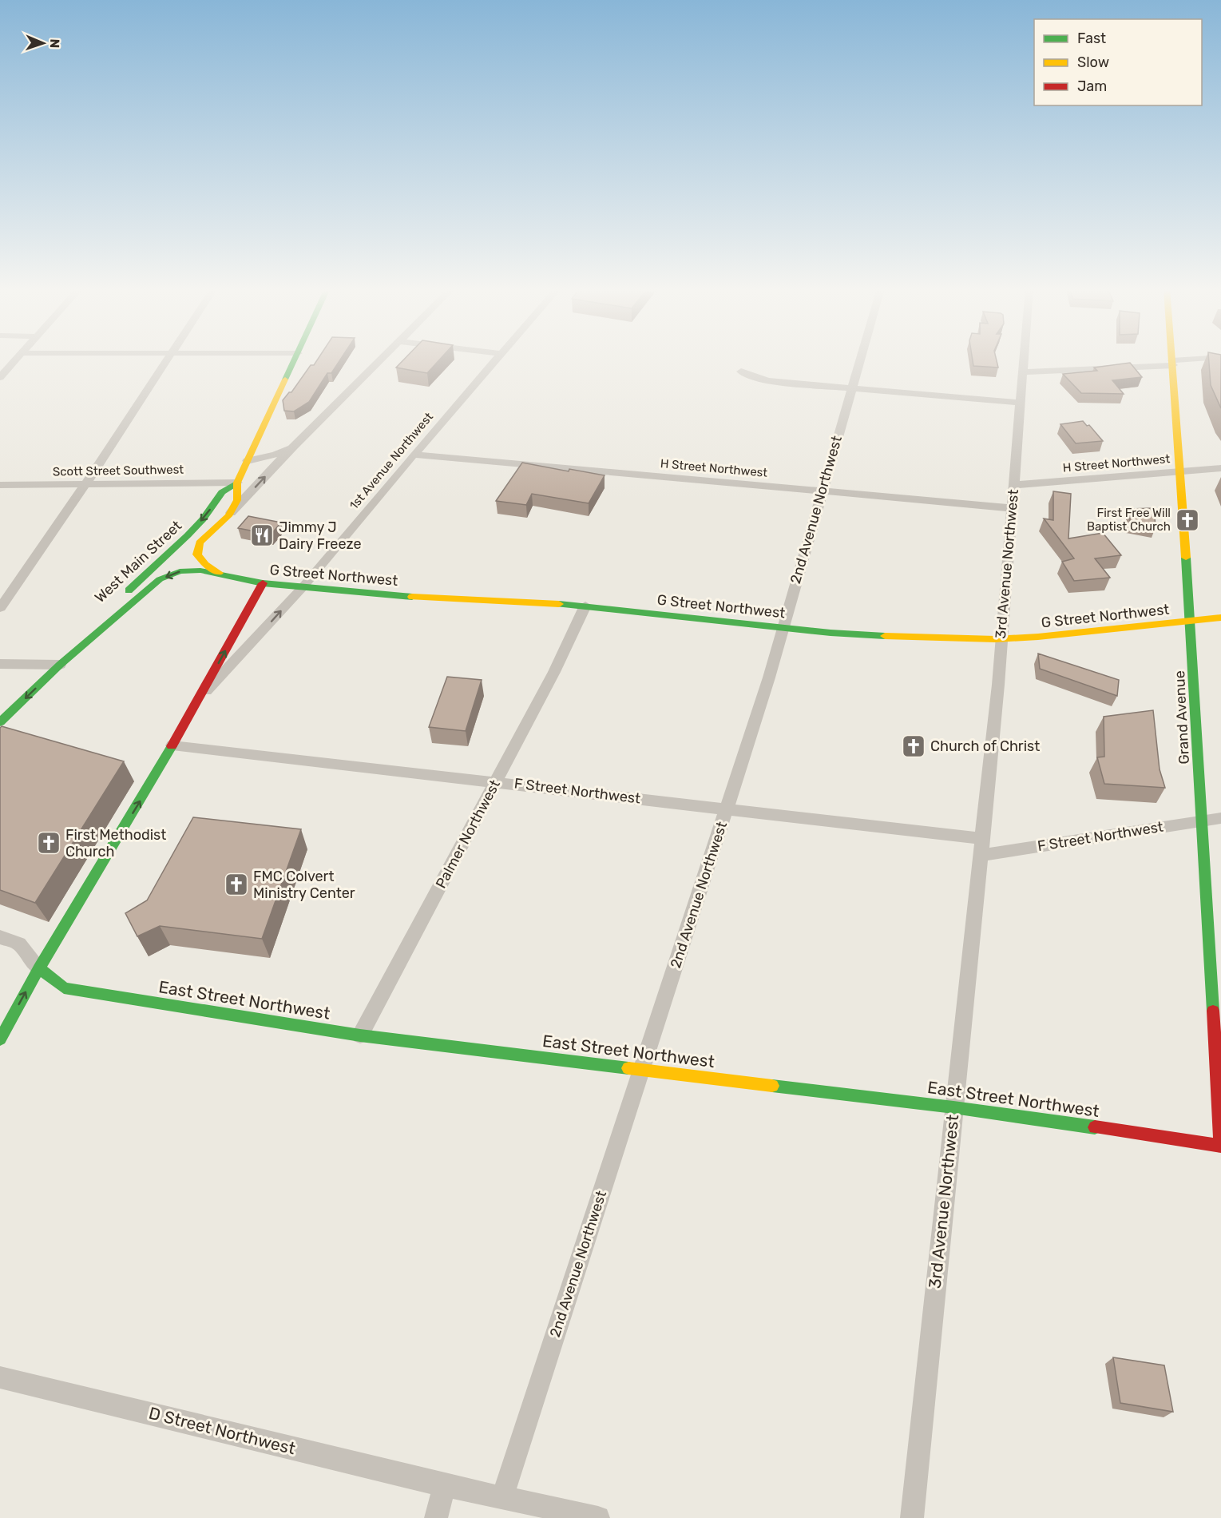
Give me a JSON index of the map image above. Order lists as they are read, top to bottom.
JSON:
{
  "streets": {
    "street": [
      "1st Avenue Northwest",
      "H Street Northwest",
      "Scott Street Southwest",
      "2nd Avenue Northwest",
      "West Main Street",
      "3rd Avenue Northwest",
      "G Street Northwest",
      "Grand Avenue",
      "F Street Northwest",
      "Palmer Northwest",
      "East Street Northwest",
      "D Street Northwest"
    ]
  },
  "crossings": [
    ["1st Avenue Northwest", "H Street Northwest"],
    ["1st Avenue Northwest", "G Street Northwest"],
    ["H Street Northwest", "2nd Avenue Northwest"],
    ["H Street Northwest", "3rd Avenue Northwest"],
    ["H Street Northwest", "Grand Avenue"],
    ["Scott Street Southwest", "West Main Street"],
    ["2nd Avenue Northwest", "G Street Northwest"],
    ["2nd Avenue Northwest", "F Street Northwest"],
    ["2nd Avenue Northwest", "East Street Northwest"],
    ["2nd Avenue Northwest", "D Street Northwest"],
    ["West Main Street", "G Street Northwest"],
    ["3rd Avenue Northwest", "G Street Northwest"],
    ["3rd Avenue Northwest", "F Street Northwest"],
    ["3rd Avenue Northwest", "East Street Northwest"],
    ["G Street Northwest", "Grand Avenue"],
    ["G Street Northwest", "Palmer Northwest"],
    ["Grand Avenue", "F Street Northwest"],
    ["Grand Avenue", "East Street Northwest"],
    ["F Street Northwest", "Palmer Northwest"],
    ["Palmer Northwest", "East Street Northwest"]
  ],
  "places": {
    "church": [
      "First Free Will Baptist Church",
      "Church of Christ",
      "First Methodist Church",
      "FMC Colvert Ministry Center"
    ],
    "restaurant": ["Jimmy J Dairy Freeze"]
  },
  "legend": ["Fast", "Slow", "Jam"],
  "north": "right"
}
